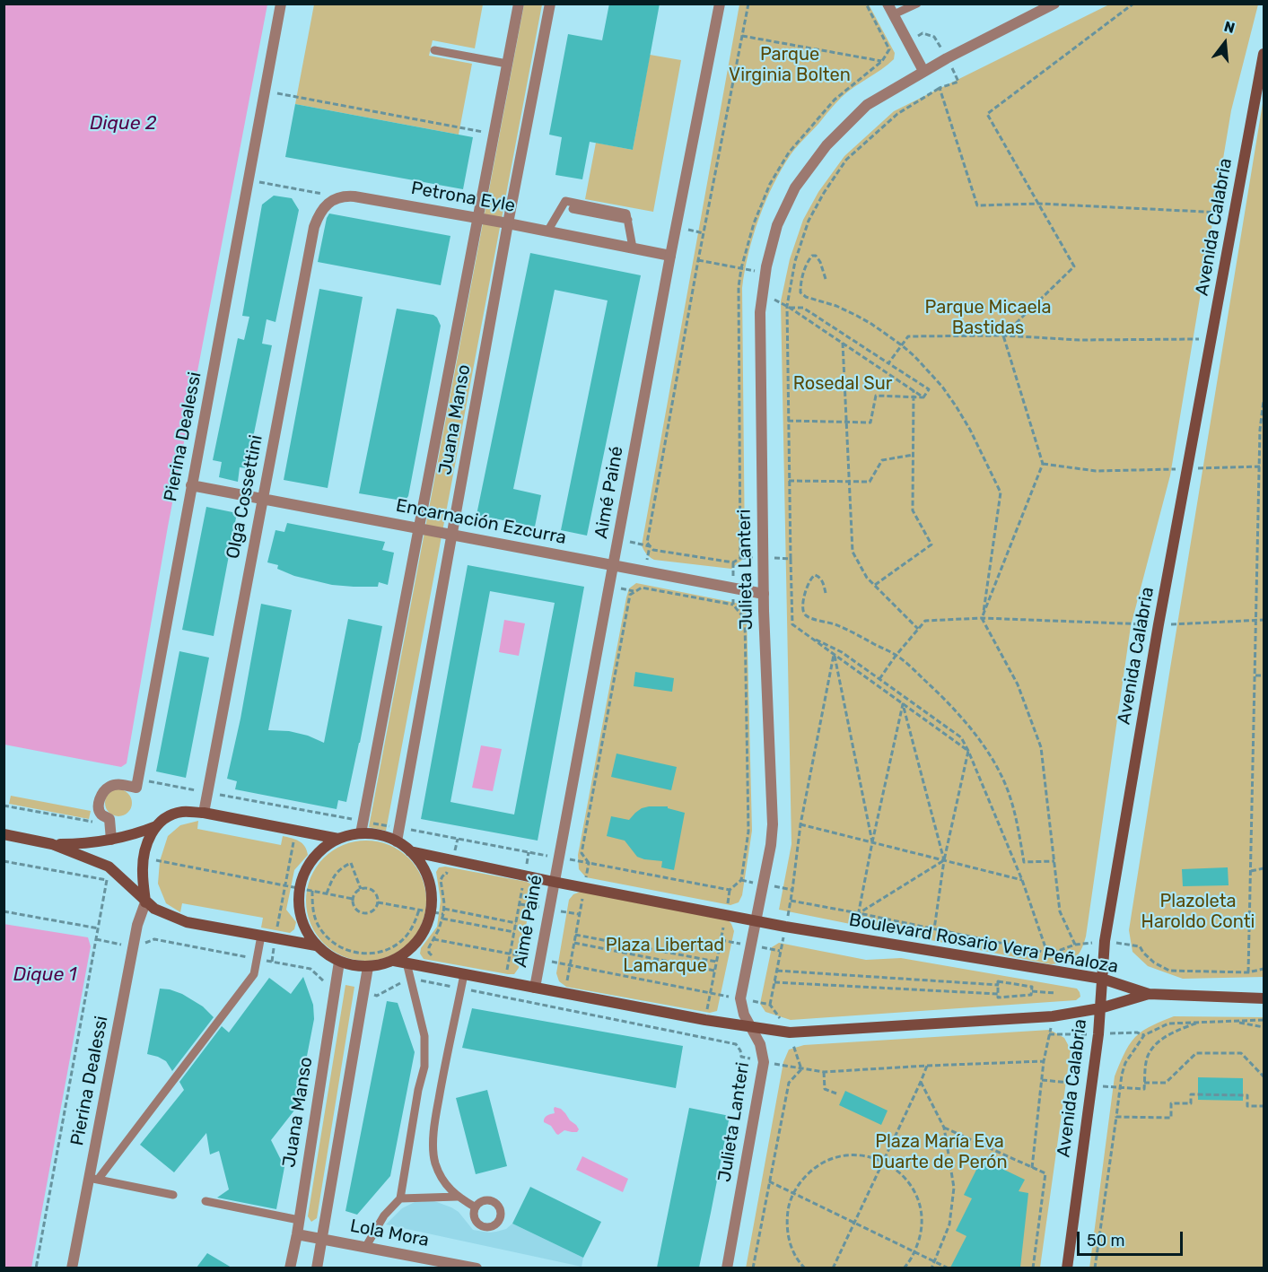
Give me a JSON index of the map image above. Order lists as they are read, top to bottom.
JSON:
{
  "streets": {
    "main road": ["Avenida Calabria", "Boulevard Rosario Vera Peñaloza"],
    "street": [
      "Petrona Eyle",
      "Juana Manso",
      "Pierina Dealessi",
      "Aimé Painé",
      "Olga Cossettini",
      "Encarnación Ezcurra",
      "Julieta Lanteri",
      "Lola Mora"
    ]
  },
  "crossings": [
    ["Petrona Eyle", "Juana Manso"],
    ["Petrona Eyle", "Aimé Painé"],
    ["Petrona Eyle", "Olga Cossettini"],
    ["Avenida Calabria", "Boulevard Rosario Vera Peñaloza"],
    ["Juana Manso", "Encarnación Ezcurra"],
    ["Juana Manso", "Lola Mora"],
    ["Pierina Dealessi", "Encarnación Ezcurra"],
    ["Aimé Painé", "Encarnación Ezcurra"],
    ["Aimé Painé", "Boulevard Rosario Vera Peñaloza"],
    ["Olga Cossettini", "Encarnación Ezcurra"],
    ["Encarnación Ezcurra", "Julieta Lanteri"],
    ["Julieta Lanteri", "Boulevard Rosario Vera Peñaloza"]
  ],
  "water": ["Dique 2", "Dique 1"],
  "parks": [
    "Parque Virginia Bolten",
    "Parque Micaela Bastidas",
    "Rosedal Sur",
    "Plazoleta Haroldo Conti",
    "Plaza Libertad Lamarque",
    "Plaza María Eva Duarte de Perón"
  ],
  "scale_bar": "50 m",
  "north": "top"
}
